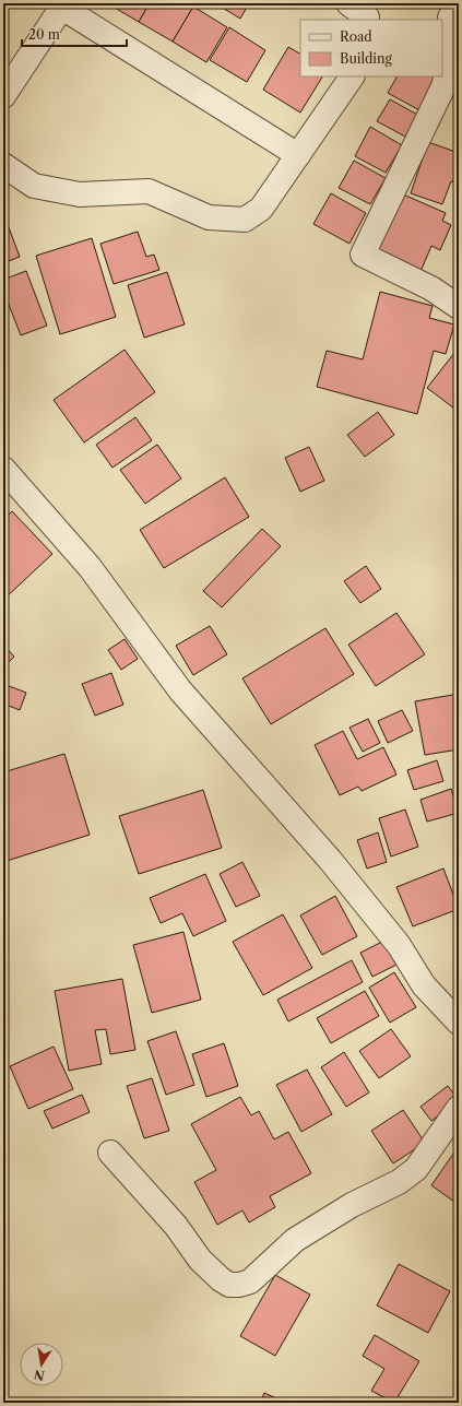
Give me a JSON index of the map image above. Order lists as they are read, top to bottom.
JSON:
{
  "legend": ["Road", "Building"],
  "scale_bar": "20 m",
  "north": "bottom"
}
